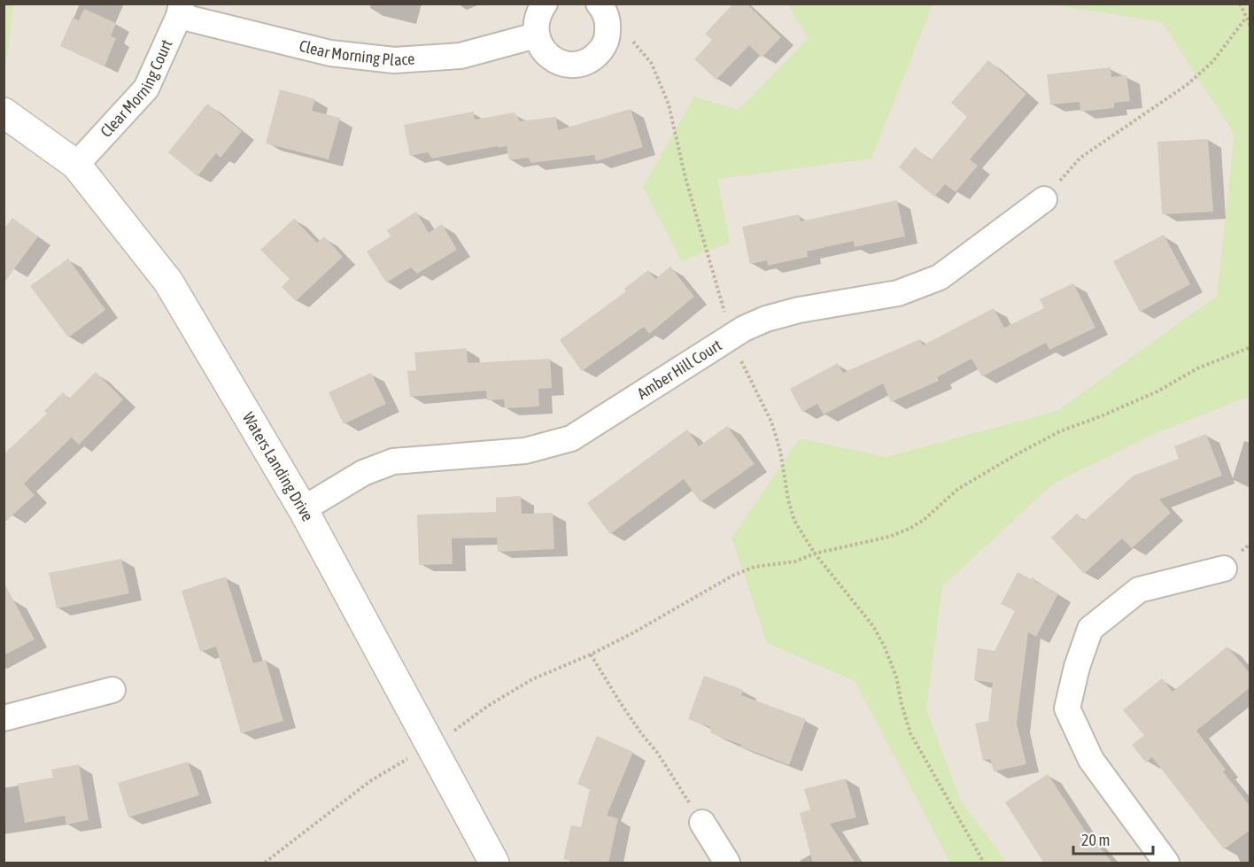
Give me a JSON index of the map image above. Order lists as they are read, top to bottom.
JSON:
{
  "streets": {
    "street": [
      "Clear Morning Place",
      "Clear Morning Court",
      "Amber Hill Court",
      "Waters Landing Drive"
    ]
  },
  "crossings": [
    ["Clear Morning Place", "Clear Morning Court"],
    ["Clear Morning Court", "Waters Landing Drive"],
    ["Amber Hill Court", "Waters Landing Drive"]
  ],
  "scale_bar": "20 m"
}
